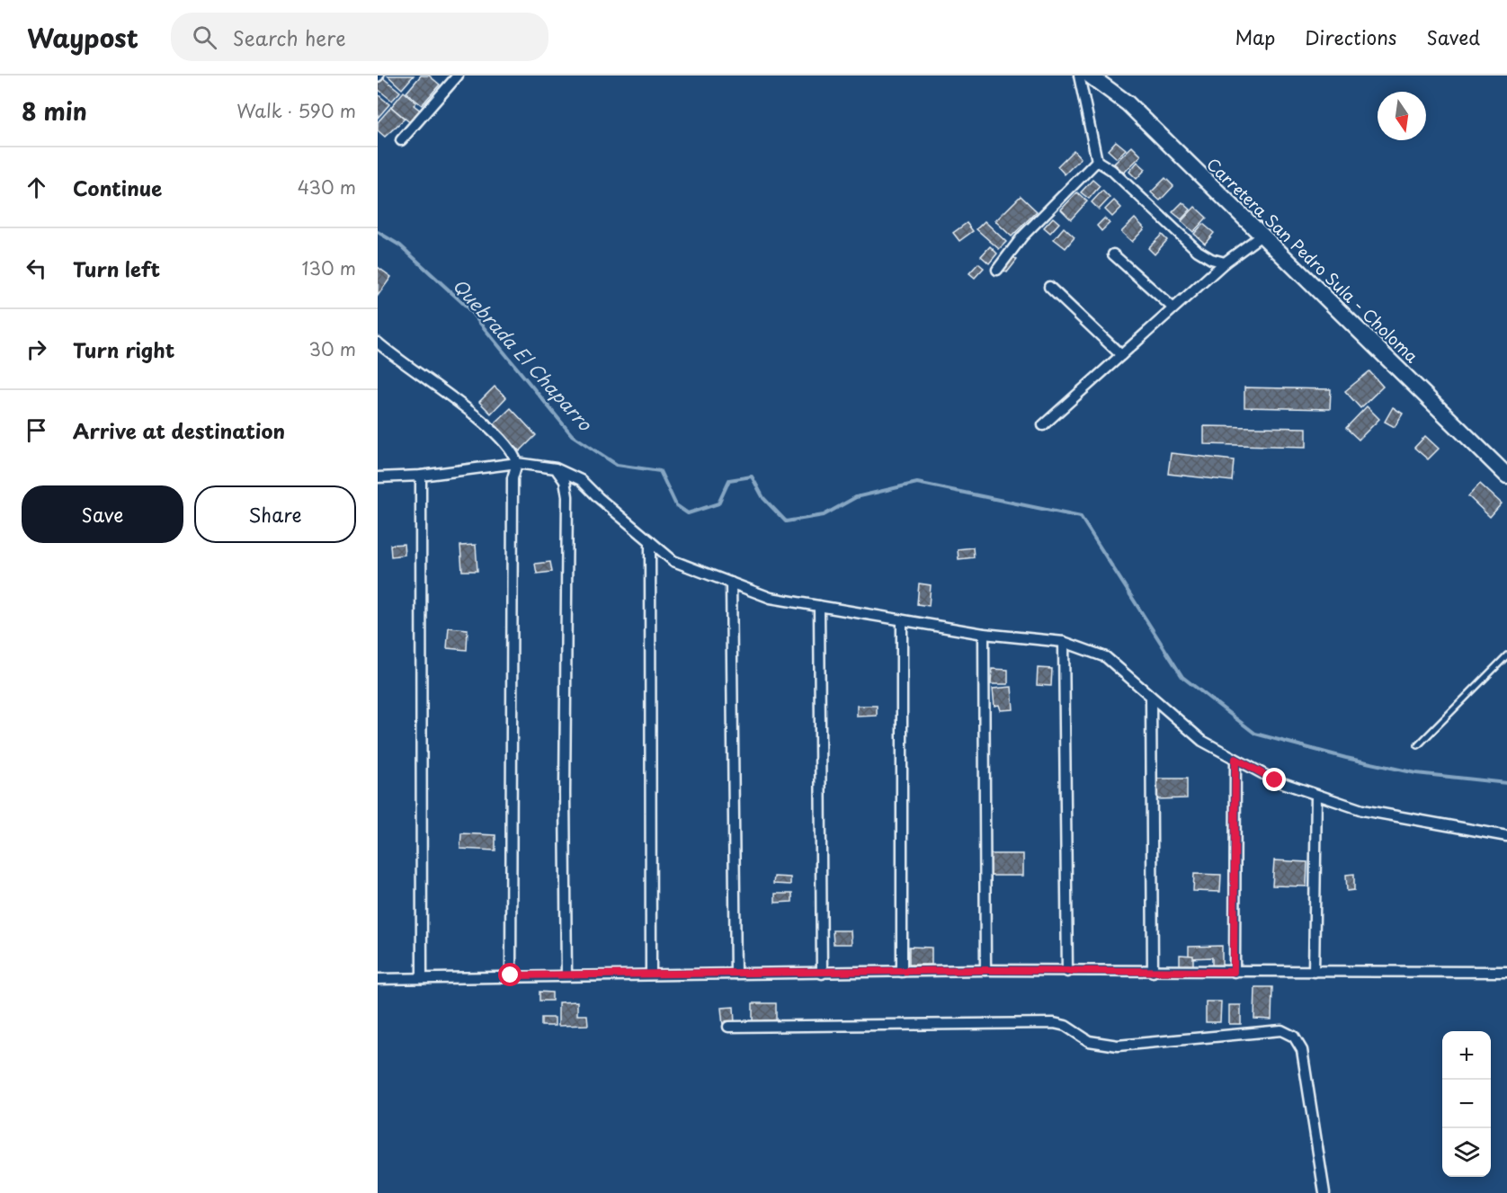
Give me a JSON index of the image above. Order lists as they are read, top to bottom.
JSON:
{
  "streets": {
    "main road": ["Carretera San Pedro Sula - Choloma"]
  },
  "water": ["Quebrada El Chaparro"],
  "north": "bottom",
  "page": {
    "header": "Waypost",
    "search": "Search here",
    "nav": ["Map", "Directions", "Saved"],
    "heading": ["8 min", "Walk · 590 m"],
    "list": [
      ["Continue", "430 m"],
      ["Turn left", "130 m"],
      ["Turn right", "30 m"],
      "Arrive at destination"
    ],
    "buttons": ["Save", "Share"],
    "map_buttons": ["+", "−"]
  }
}
